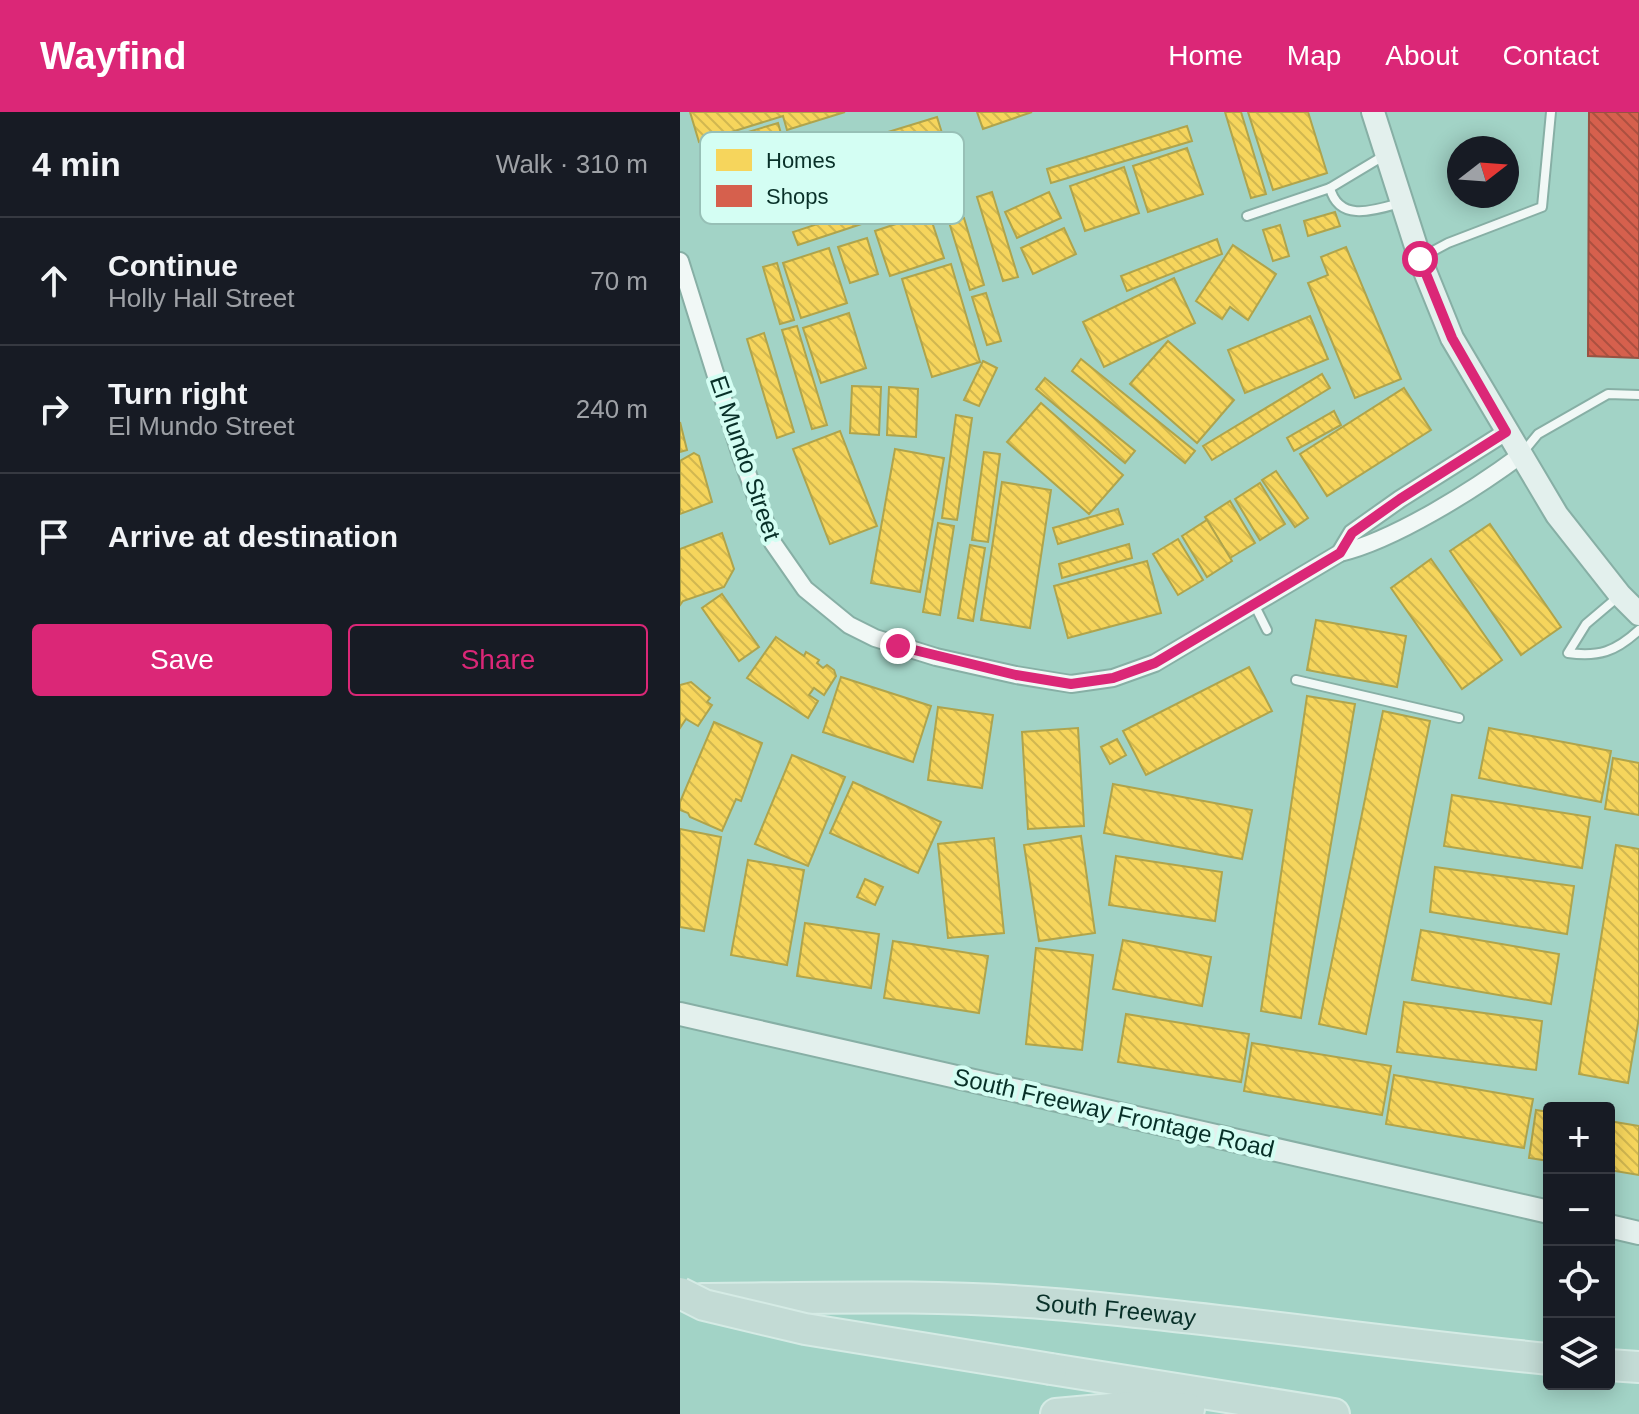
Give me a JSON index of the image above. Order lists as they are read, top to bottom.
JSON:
{
  "streets": {
    "highway": ["South Freeway"],
    "main road": ["South Freeway Frontage Road"],
    "street": ["El Mundo Street"]
  },
  "legend": ["Homes", "Shops"],
  "north": "right",
  "page": {
    "header": "Wayfind",
    "nav": [
      "Home",
      "Map",
      "About",
      "Contact"
    ],
    "heading": ["4 min", "Walk · 310 m"],
    "list": [
      ["Continue", "Holly Hall Street", "70 m"],
      ["Turn right", "El Mundo Street", "240 m"],
      "Arrive at destination"
    ],
    "buttons": ["Save", "Share"],
    "map_buttons": ["+", "−"]
  }
}
